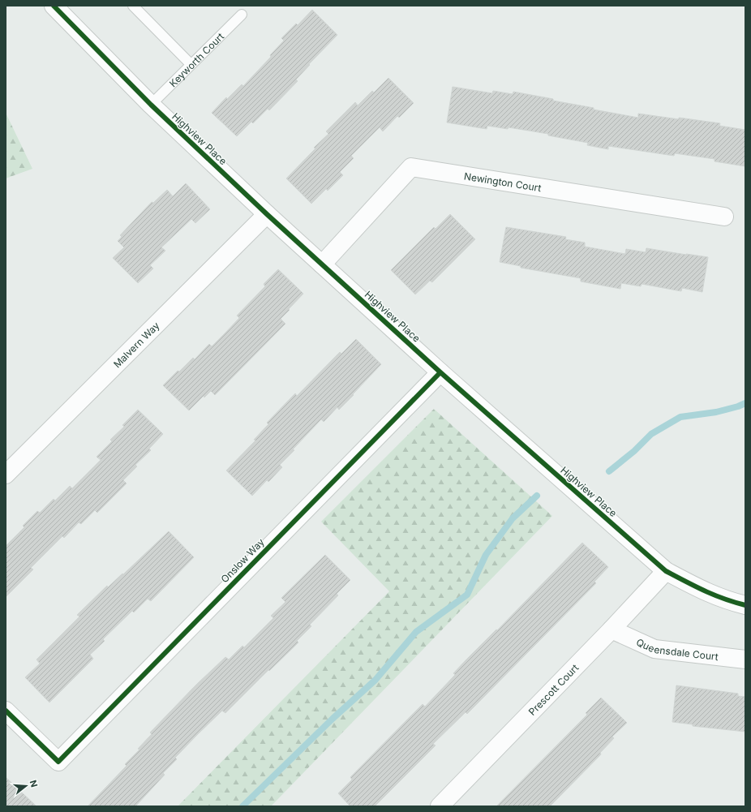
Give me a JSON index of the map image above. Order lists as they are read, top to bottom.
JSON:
{
  "streets": {
    "street": [
      "Highview Place",
      "Newington Court",
      "Malvern Way",
      "Onslow Way",
      "Queensdale Court",
      "Prescott Court"
    ],
    "lane": ["Keyworth Court"]
  },
  "crossings": [
    ["Keyworth Court", "Highview Place"],
    ["Highview Place", "Newington Court"],
    ["Highview Place", "Malvern Way"],
    ["Highview Place", "Onslow Way"],
    ["Highview Place", "Prescott Court"],
    ["Queensdale Court", "Prescott Court"]
  ],
  "north": "right"
}
